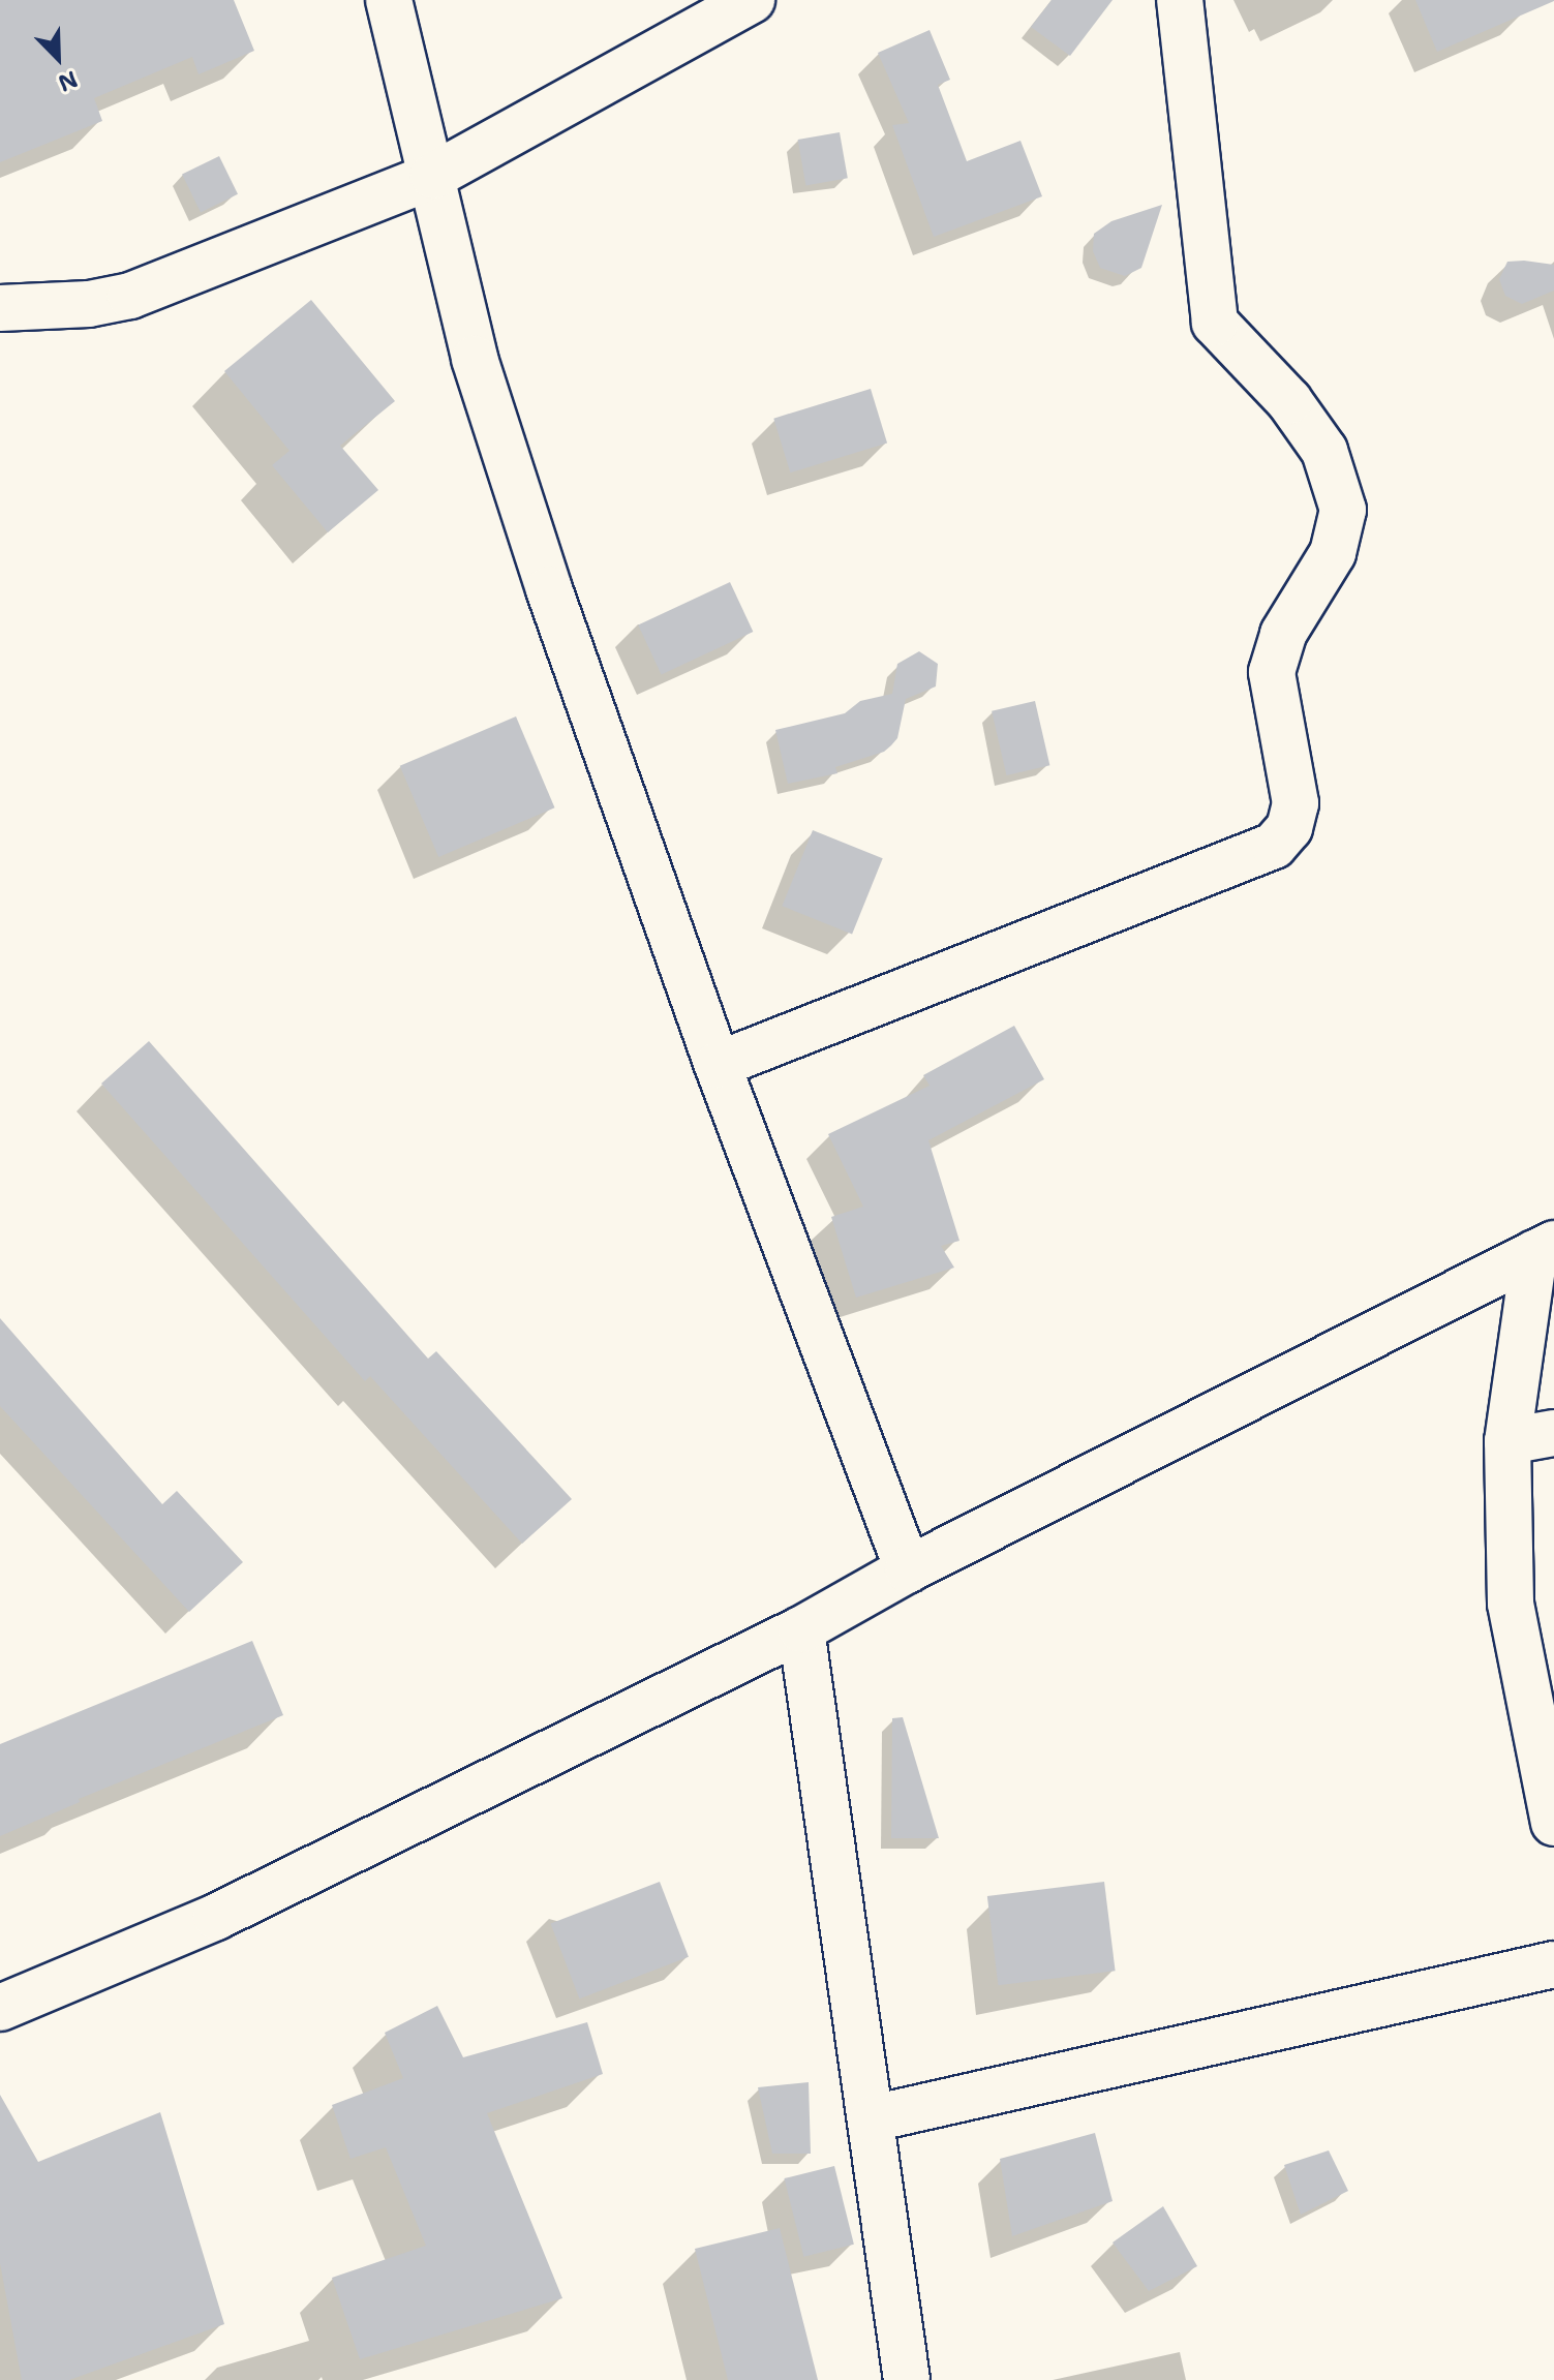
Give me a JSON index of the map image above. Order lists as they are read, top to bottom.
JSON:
{
  "north": "bottom right"
}
